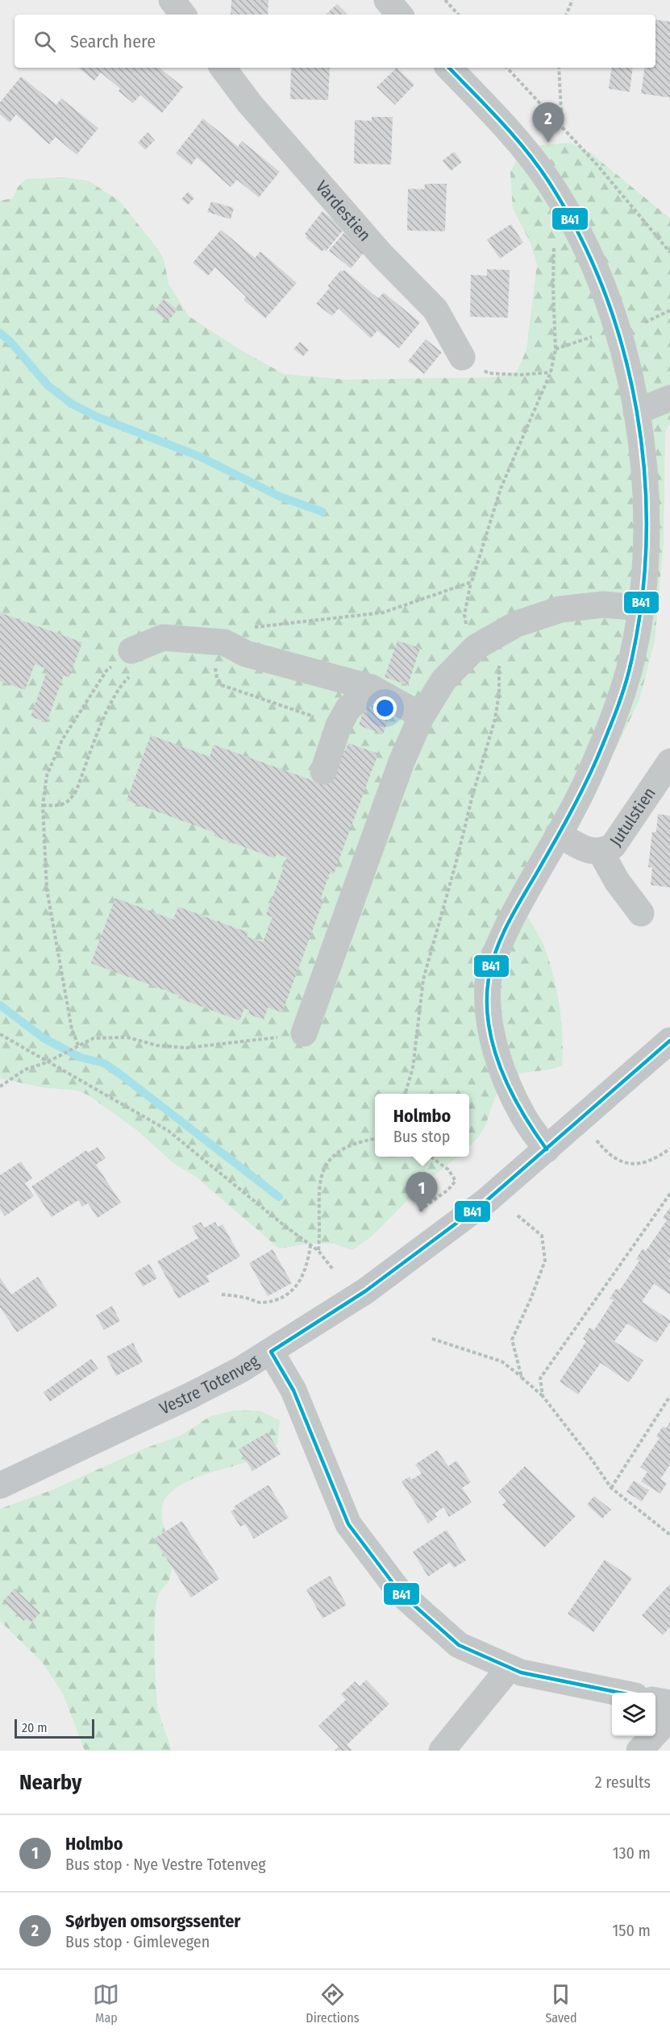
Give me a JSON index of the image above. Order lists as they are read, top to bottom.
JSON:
{
  "streets": {
    "main road": ["Vestre Totenveg"],
    "street": ["Vardestien", "Jutulstien"]
  },
  "lines": ["transit line B41"],
  "scale_bar": "20 m",
  "page": {
    "search": "Search here",
    "pins": ["2", "1"],
    "popup": ["Holmbo", "Bus stop"],
    "scale": "20 m",
    "heading": ["Nearby", "2 results"],
    "list": [
      {
        "mark": "1",
        "name": "Holmbo",
        "note": "Bus stop · Nye Vestre Totenveg",
        "value": "130 m"
      },
      {
        "mark": "2",
        "name": "Sørbyen omsorgssenter",
        "note": "Bus stop · Gimlevegen",
        "value": "150 m"
      }
    ],
    "nav": ["Map", "Directions", "Saved"]
  }
}
